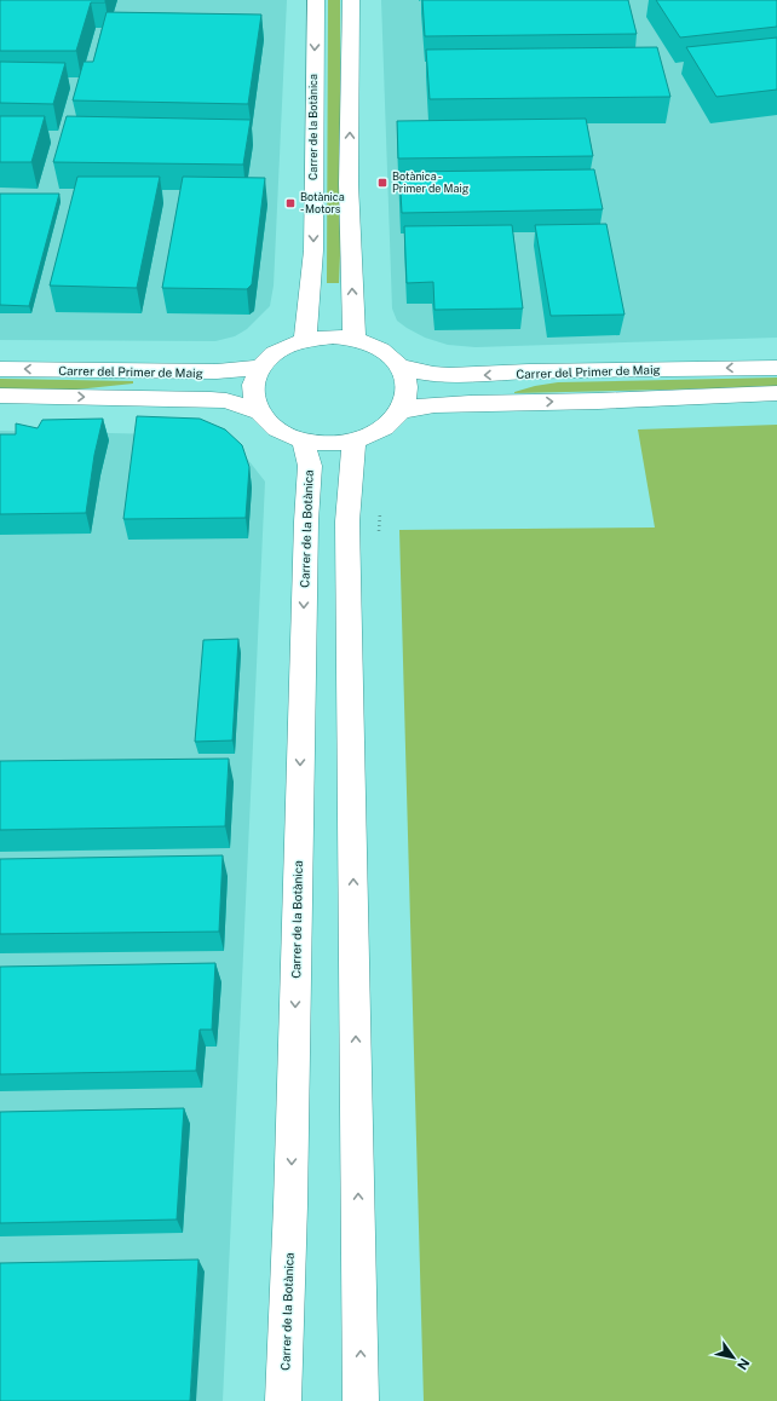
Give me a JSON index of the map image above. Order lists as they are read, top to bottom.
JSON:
{
  "streets": {
    "street": ["Carrer de la Botànica", "Carrer del Primer de Maig"]
  },
  "crossings": [
    ["Carrer de la Botànica", "Carrer del Primer de Maig"]
  ],
  "places": {
    "transit": ["Botànica - Primer de Maig", "Botànica - Motors"]
  },
  "north": "bottom right"
}
